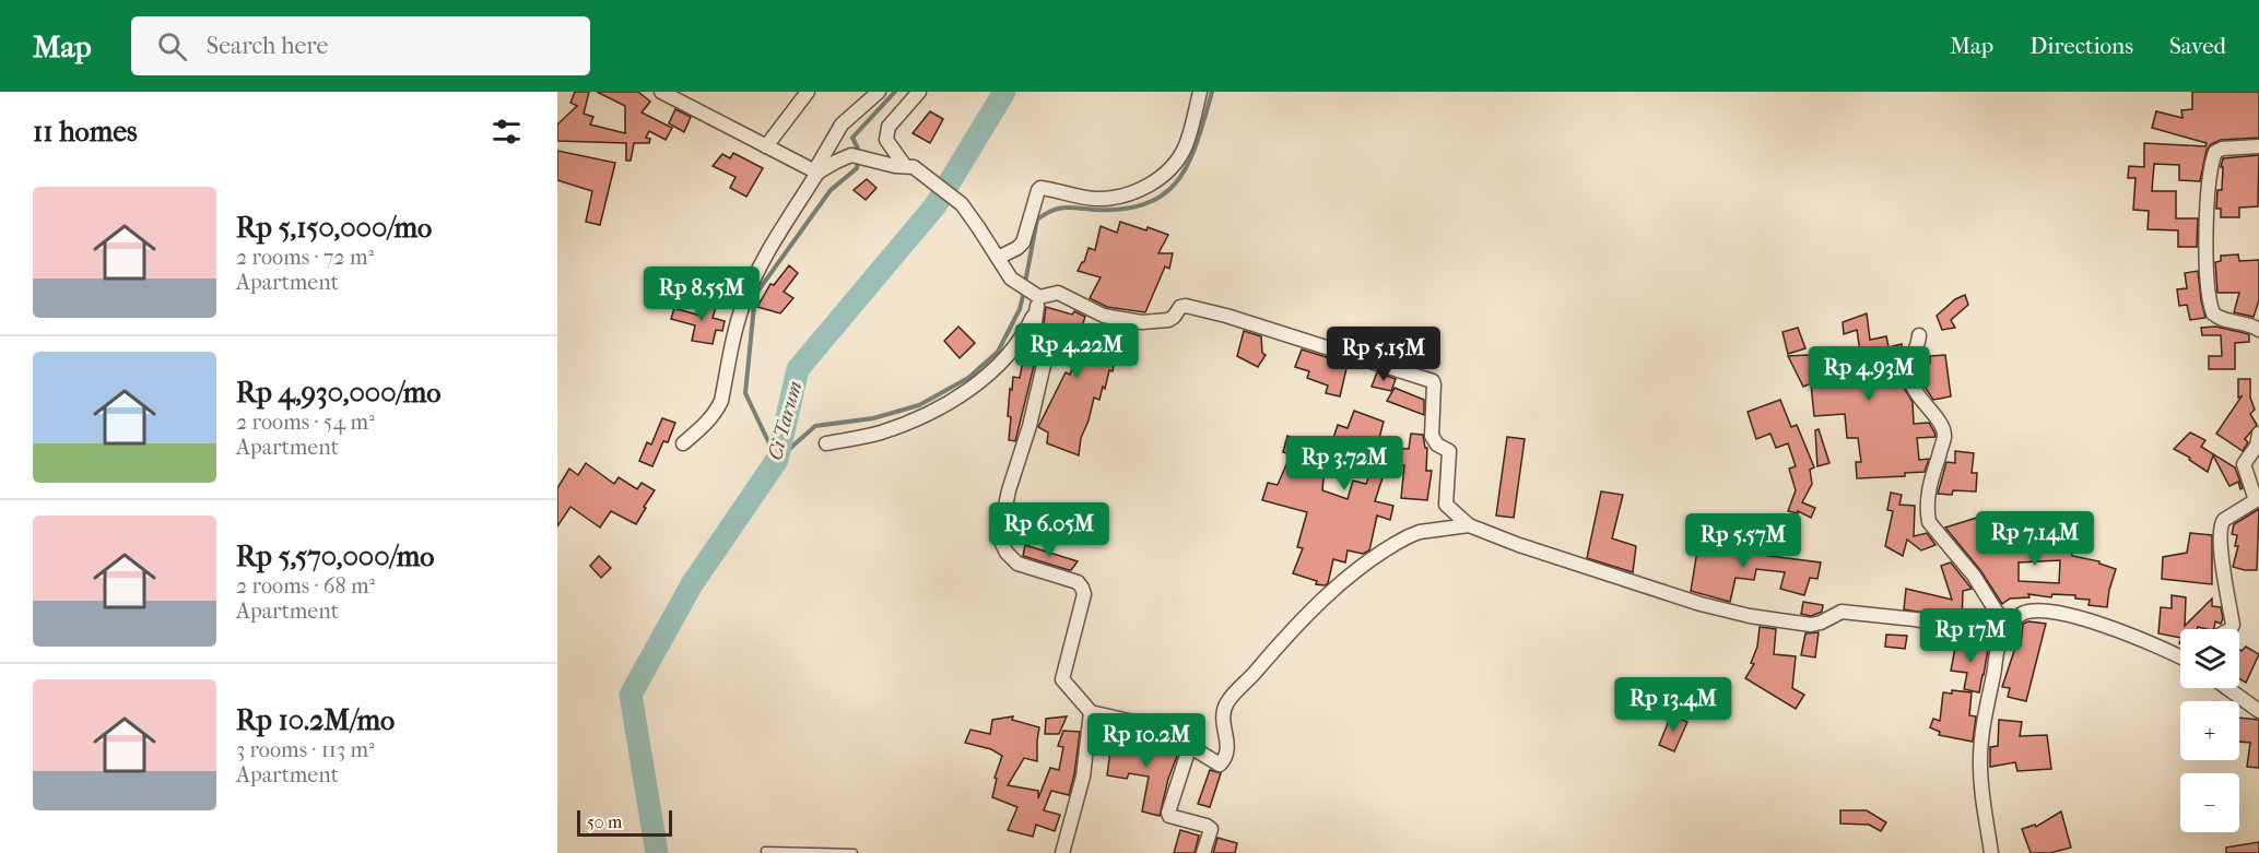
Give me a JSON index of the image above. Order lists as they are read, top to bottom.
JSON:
{
  "water": ["Ci Tarum"],
  "scale_bar": "50 m",
  "page": {
    "header": "Map",
    "search": "Search here",
    "nav": ["Map", "Directions", "Saved"],
    "heading": "11 homes",
    "list": [
      {
        "name": "Rp 5,150,000/mo",
        "note": "2 rooms · 72 m² · Apartment"
      },
      {
        "name": "Rp 4,930,000/mo",
        "note": "2 rooms · 54 m² · Apartment"
      },
      {
        "name": "Rp 5,570,000/mo",
        "note": "2 rooms · 68 m² · Apartment"
      },
      {
        "name": "Rp 10.2M/mo",
        "note": "3 rooms · 113 m² · Apartment"
      }
    ],
    "price": [
      "Rp 8.55M",
      "Rp 4.22M",
      "Rp 5.15M",
      "Rp 4.93M",
      "Rp 3.72M",
      "Rp 6.05M",
      "Rp 7.14M",
      "Rp 5.57M",
      "Rp 17M",
      "Rp 13.4M",
      "Rp 10.2M"
    ],
    "map_buttons": ["+", "−"],
    "scale": "50 m"
  }
}
